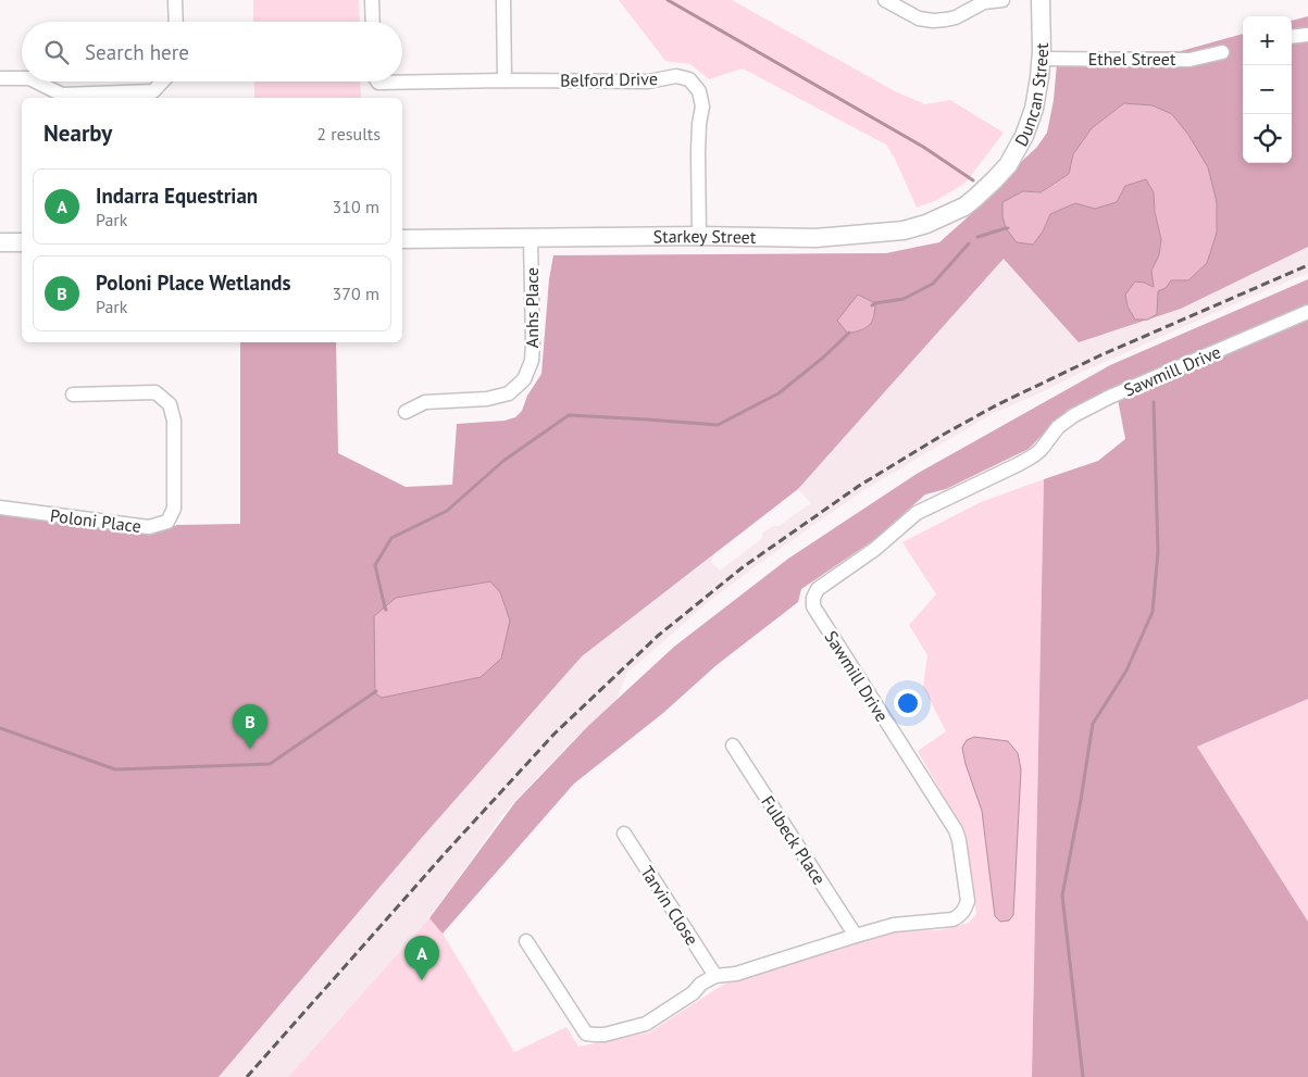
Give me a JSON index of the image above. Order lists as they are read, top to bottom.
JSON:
{
  "streets": {
    "street": [
      "Ethel Street",
      "Belford Drive",
      "Duncan Street",
      "Starkey Street",
      "Anhs Place",
      "Sawmill Drive",
      "Poloni Place",
      "Fulbeck Place",
      "Tarvin Close"
    ]
  },
  "crossings": [
    ["Ethel Street", "Duncan Street"],
    ["Belford Drive", "Starkey Street"],
    ["Duncan Street", "Starkey Street"],
    ["Starkey Street", "Anhs Place"],
    ["Sawmill Drive", "Fulbeck Place"],
    ["Sawmill Drive", "Tarvin Close"]
  ],
  "page": {
    "map_buttons": ["+", "−"],
    "search": "Search here",
    "heading": ["Nearby", "2 results"],
    "list": [
      {
        "mark": "A",
        "name": "Indarra Equestrian",
        "note": "Park",
        "value": "310 m"
      },
      {
        "mark": "B",
        "name": "Poloni Place Wetlands",
        "note": "Park",
        "value": "370 m"
      }
    ],
    "pins": ["B", "A"]
  }
}
